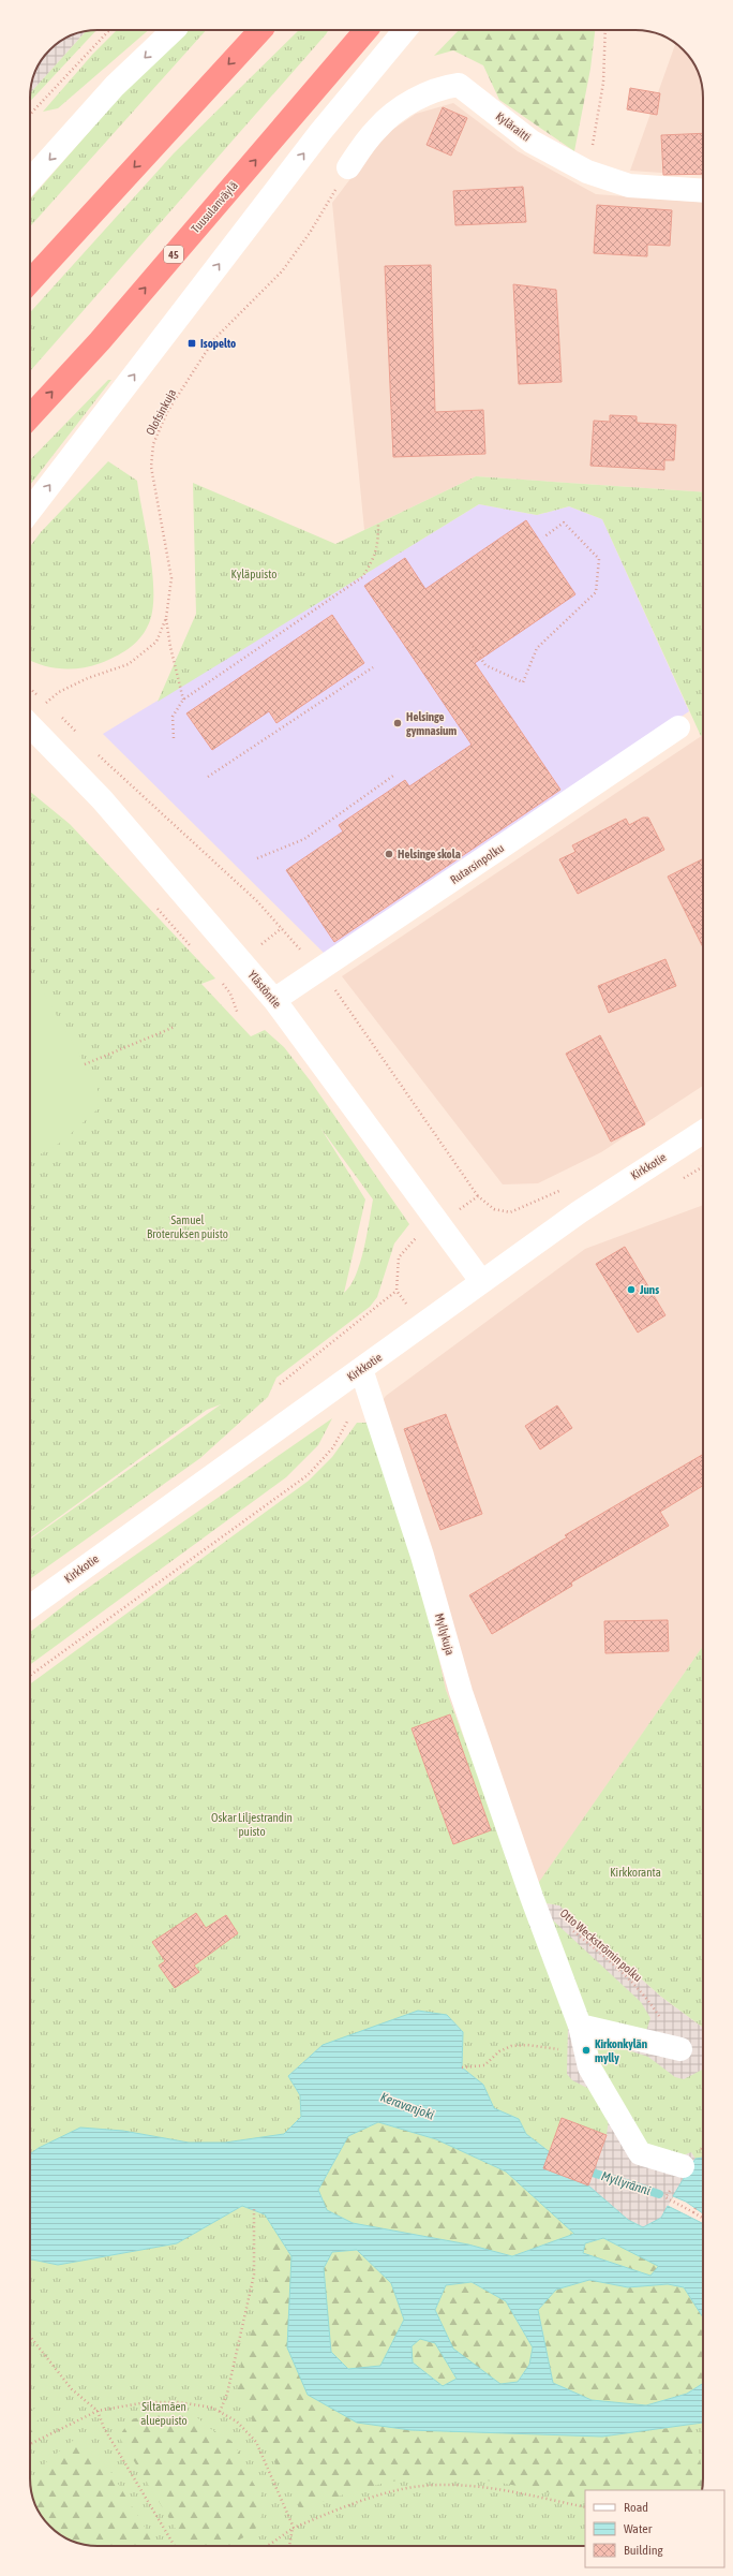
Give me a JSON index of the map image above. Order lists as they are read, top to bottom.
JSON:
{
  "streets": {
    "highway": ["Tuusulanväylä", "45"],
    "street": [
      "Kyläraitti",
      "Rutarsinpolku",
      "Ylästöntie",
      "Kirkkotie",
      "Myllykuja"
    ],
    "path": ["Olofsinkuja", "Otto Weckströmin polku"]
  },
  "crossings": [
    ["Kyläraitti", "Olofsinkuja"],
    ["Rutarsinpolku", "Ylästöntie"],
    ["Ylästöntie", "Kirkkotie"],
    ["Kirkkotie", "Myllykuja"]
  ],
  "water": ["Keravanjoki", "Myllyränni"],
  "parks": [
    "Kyläpuisto",
    "Samuel Broteruksen puisto",
    "Oskar Liljestrandin puisto",
    "Kirkkoranta",
    "Siltamäen aluepuisto"
  ],
  "places": {
    "transit": ["Isopelto"],
    "other": [
      "Helsinge gymnasium",
      "Helsinge skola",
      "Juns",
      "Kirkonkylän mylly"
    ]
  },
  "legend": ["Road", "Water", "Building"]
}
